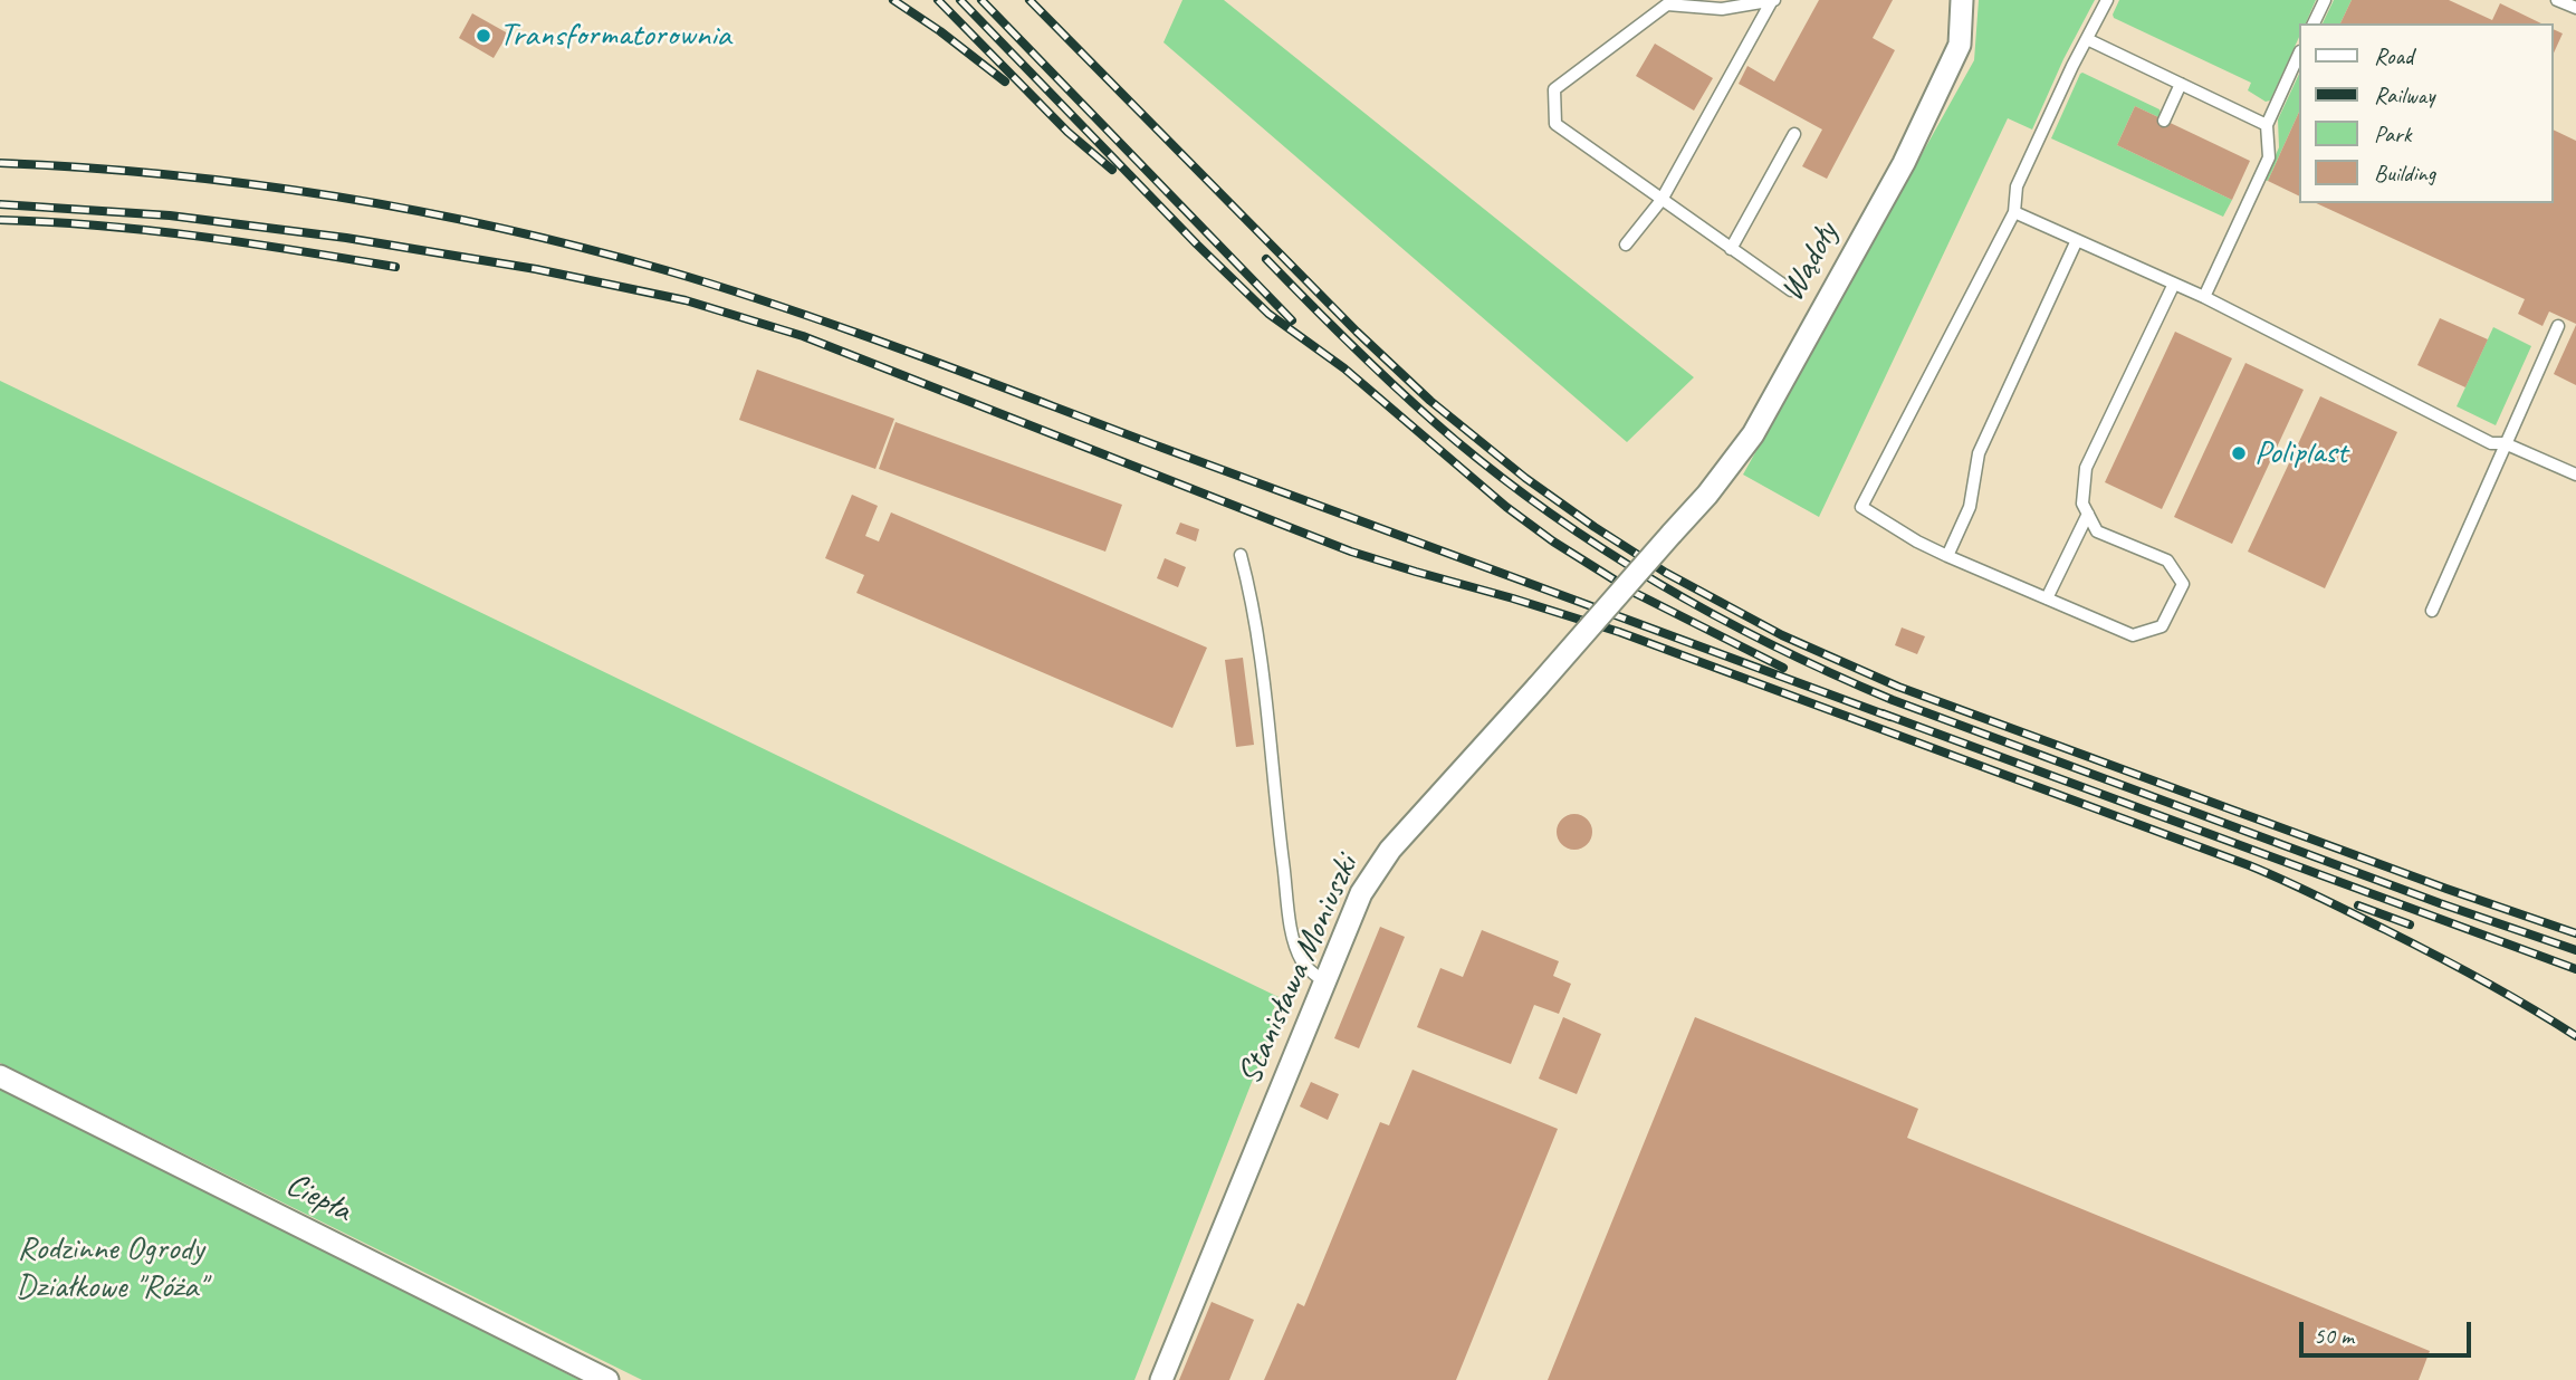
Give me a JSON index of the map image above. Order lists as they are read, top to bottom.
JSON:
{
  "streets": {
    "street": ["Wądoły", "Stanisława Moniuszki", "Ciepła"]
  },
  "crossings": [
    ["Wądoły", "Stanisława Moniuszki"]
  ],
  "parks": ["Rodzinne Ogrody Działkowe \"Róża\""],
  "places": ["Transformatorownia", "Poliplast"],
  "legend": [
    "Road",
    "Railway",
    "Park",
    "Building"
  ],
  "scale_bar": "50 m"
}
